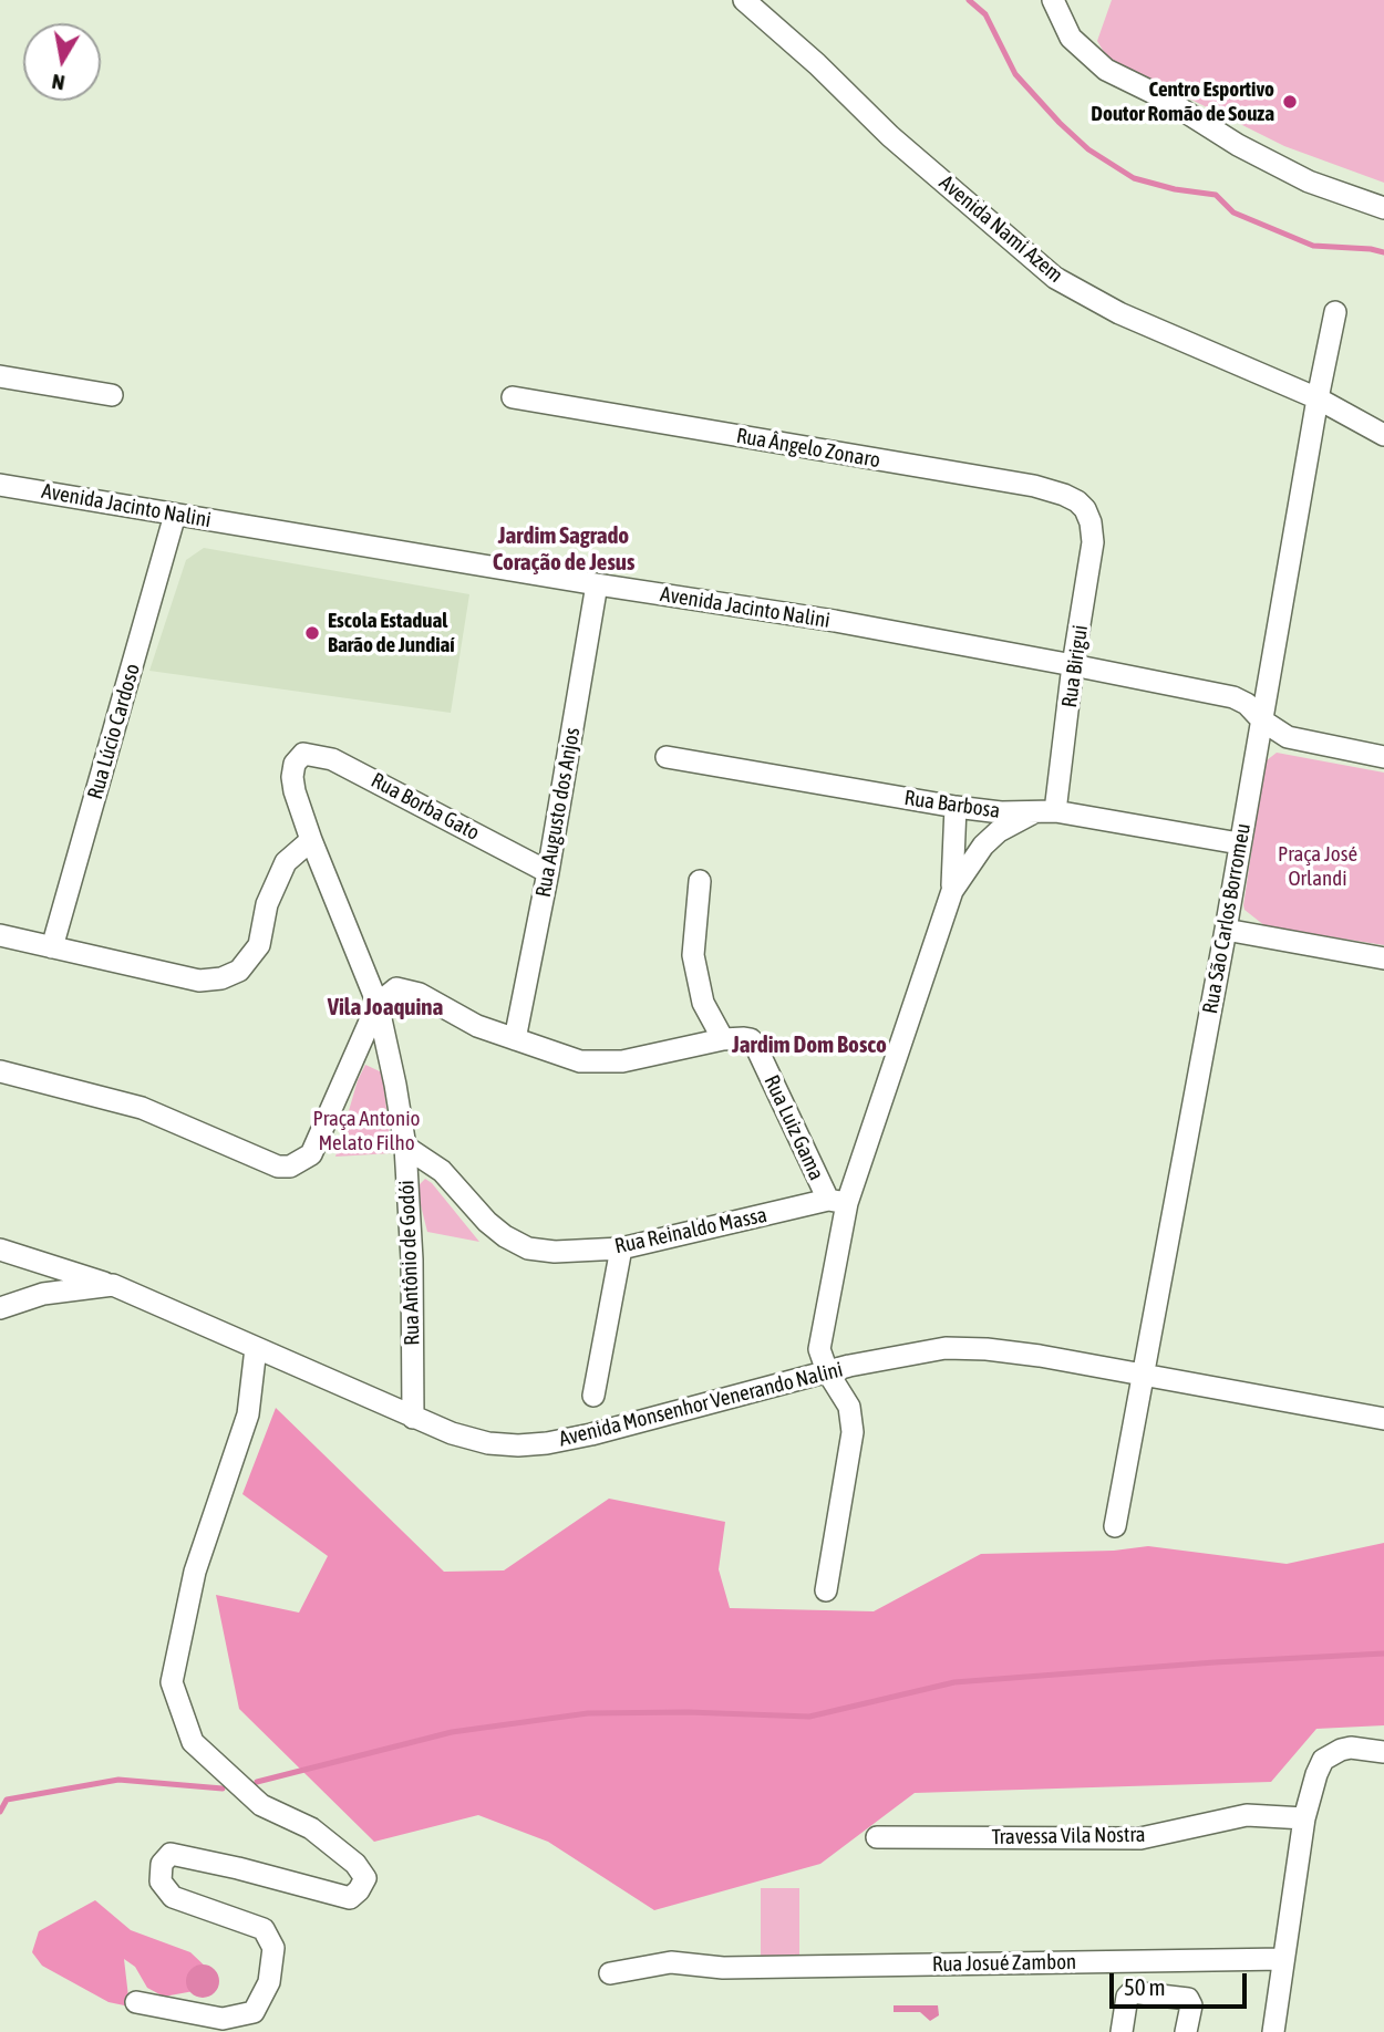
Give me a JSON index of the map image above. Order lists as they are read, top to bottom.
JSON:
{
  "streets": {
    "street": [
      "Avenida Nami Azem",
      "Rua Ângelo Zonaro",
      "Avenida Jacinto Nalini",
      "Rua Birigui",
      "Rua Lúcio Cardoso",
      "Rua Barbosa",
      "Rua Borba Gato",
      "Rua Augusto dos Anjos",
      "Rua São Carlos Borromeu",
      "Rua Luiz Gama",
      "Rua Reinaldo Massa",
      "Rua Antônio de Godói",
      "Avenida Monsenhor Venerando Nalini",
      "Travessa Vila Nostra",
      "Rua Josué Zambon"
    ]
  },
  "crossings": [
    ["Avenida Nami Azem", "Rua São Carlos Borromeu"],
    ["Rua Ângelo Zonaro", "Rua Birigui"],
    ["Avenida Jacinto Nalini", "Rua Birigui"],
    ["Avenida Jacinto Nalini", "Rua Lúcio Cardoso"],
    ["Avenida Jacinto Nalini", "Rua Augusto dos Anjos"],
    ["Avenida Jacinto Nalini", "Rua São Carlos Borromeu"],
    ["Rua Birigui", "Rua Barbosa"],
    ["Rua Barbosa", "Rua São Carlos Borromeu"],
    ["Rua Borba Gato", "Rua Augusto dos Anjos"],
    ["Rua Borba Gato", "Rua Antônio de Godói"],
    ["Rua São Carlos Borromeu", "Avenida Monsenhor Venerando Nalini"],
    ["Rua Luiz Gama", "Rua Reinaldo Massa"],
    ["Rua Reinaldo Massa", "Rua Antônio de Godói"],
    ["Rua Antônio de Godói", "Avenida Monsenhor Venerando Nalini"]
  ],
  "districts": ["Jardim Sagrado Coração de Jesus", "Vila Joaquina", "Jardim Dom Bosco"],
  "parks": ["Praça José Orlandi", "Praça Antonio Melato Filho"],
  "places": ["Centro Esportivo Doutor Romão de Souza", "Escola Estadual Barão de Jundiaí"],
  "scale_bar": "50 m",
  "north": "bottom"
}
